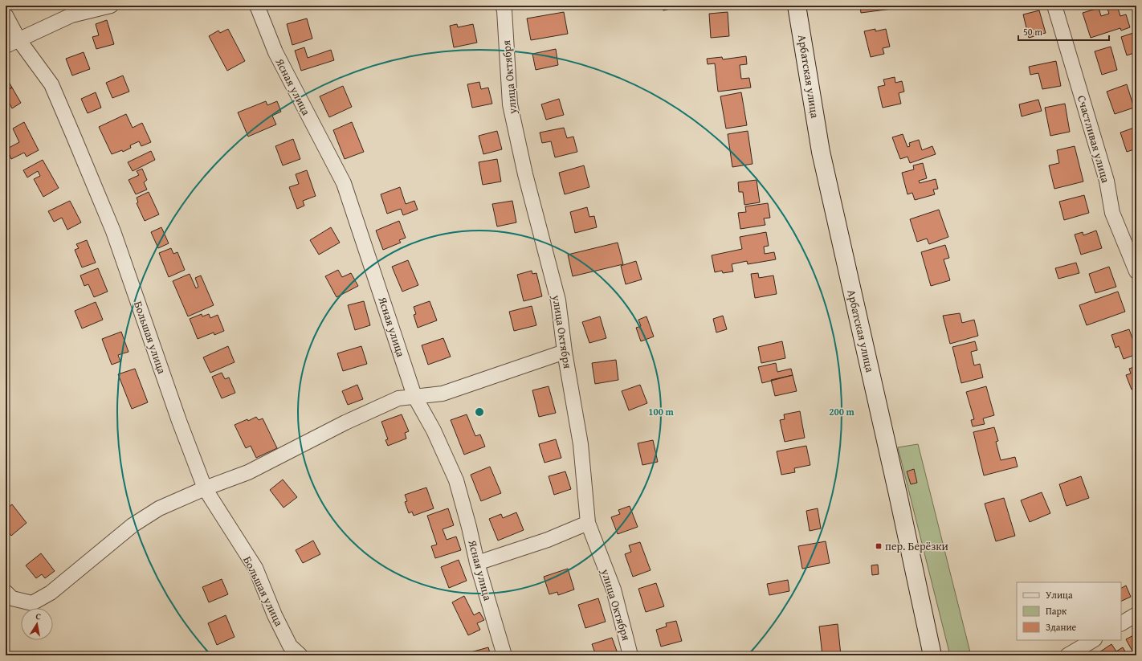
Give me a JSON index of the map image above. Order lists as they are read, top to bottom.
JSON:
{
  "streets": {
    "main road": ["Арбатская улица"],
    "street": [
      "улица Октября",
      "Ясная улица",
      "Счастливая улица",
      "Большая улица"
    ]
  },
  "places": {
    "transit": ["пер. Берёзки"]
  },
  "legend": ["Улица", "Парк", "Здание"],
  "scale_bar": "50 m",
  "north": "top",
  "rings": ["100 m", "200 m"]
}
